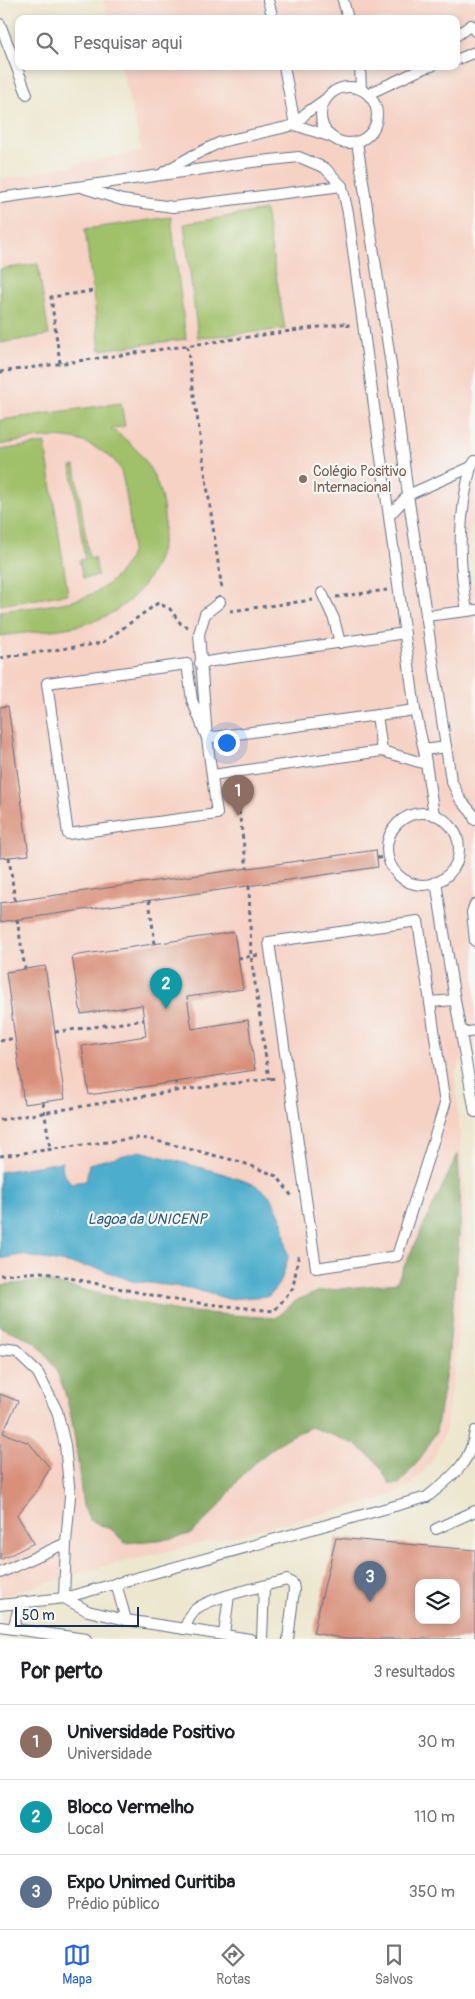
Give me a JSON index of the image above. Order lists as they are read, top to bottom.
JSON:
{
  "water": ["Lagoa da UNICENP"],
  "places": ["Colégio Positivo Internacional"],
  "scale_bar": "50 m",
  "page": {
    "search": "Pesquisar aqui",
    "pins": ["1", "2", "3"],
    "scale": "50 m",
    "heading": ["Por perto", "3 resultados"],
    "list": [
      {
        "mark": "1",
        "name": "Universidade Positivo",
        "note": "Universidade",
        "value": "30 m"
      },
      {
        "mark": "2",
        "name": "Bloco Vermelho",
        "note": "Local",
        "value": "110 m"
      },
      {
        "mark": "3",
        "name": "Expo Unimed Curitiba",
        "note": "Prédio público",
        "value": "350 m"
      }
    ],
    "nav": ["Mapa", "Rotas", "Salvos"]
  }
}
